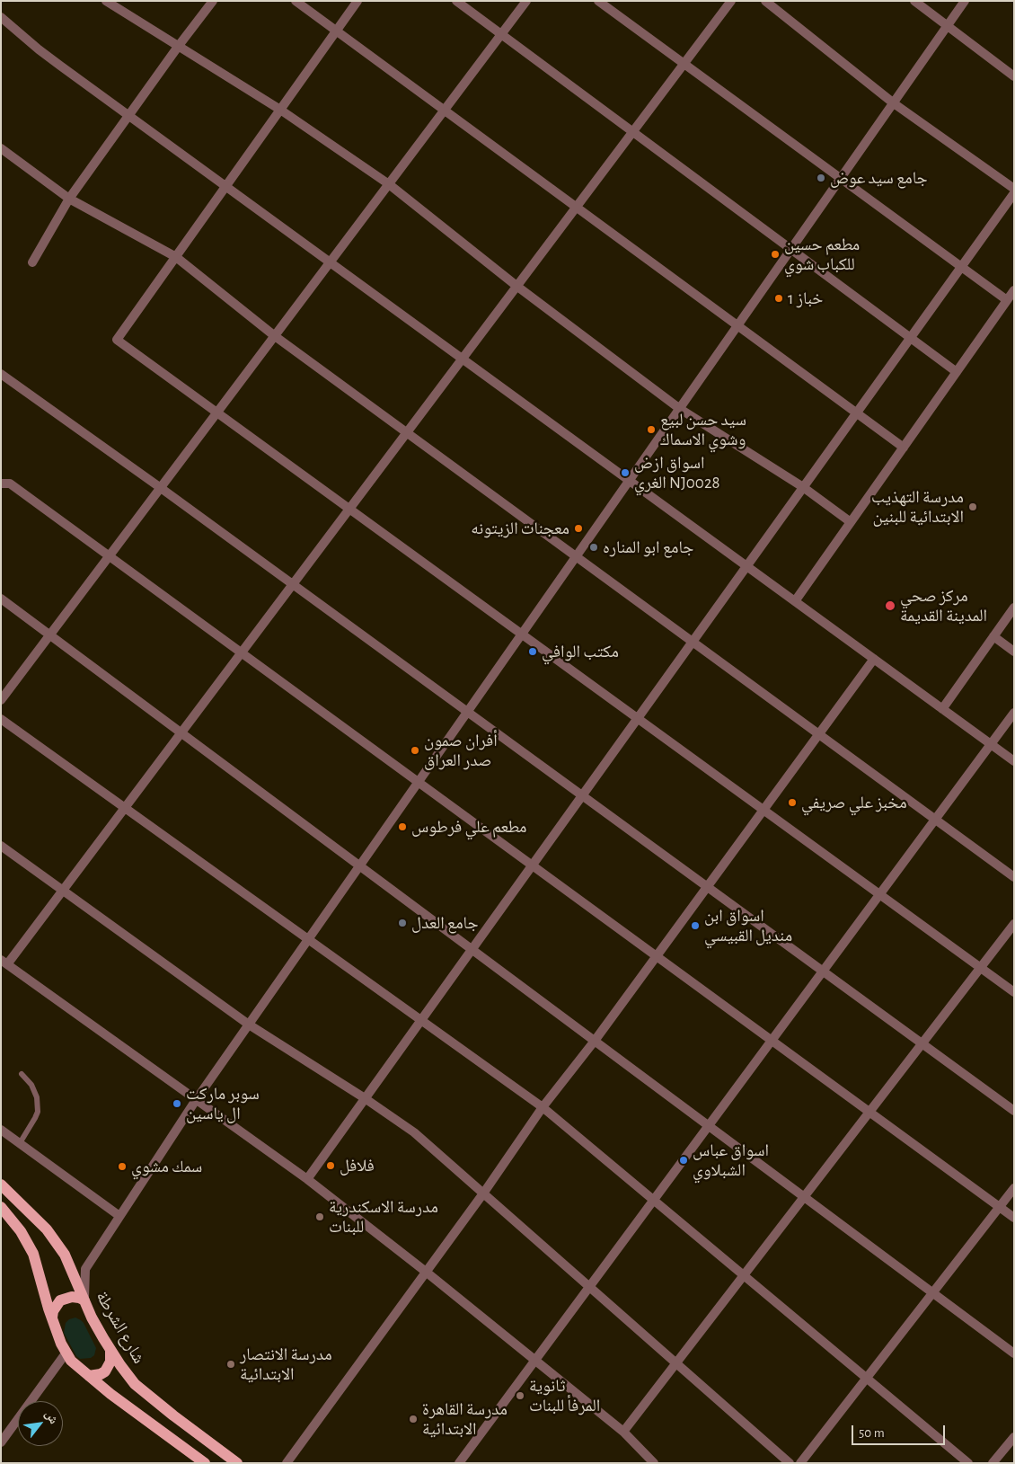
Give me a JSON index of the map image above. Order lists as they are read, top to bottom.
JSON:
{
  "streets": {
    "main road": ["شارع الشرطة"]
  },
  "places": [
    "جامع سيد عوض",
    "مطعم حسين للكباب شوي",
    "خباز 1",
    "سيد حسن لبيع وشوي الاسماك",
    "اسواق ازض الغري NJ0028",
    "مدرسة التهذيب الابتدائية للبنين",
    "معجنات الزيتونه",
    "جامع ابو المناره",
    "مركز صحي المدينة القديمة",
    "مكتب الوافي",
    "أفران صمون صدر العراق",
    "مخبز علي صريفي",
    "مطعم علي فرطوس",
    "جامع العدل",
    "اسواق ابن منديل القبيسي",
    "سوبر ماركت ال ياسين",
    "اسواق عباس الشبلاوي",
    "فلافل",
    "سمك مشوي",
    "مدرسة الاسكندرية للبنات",
    "مدرسة الانتصار الابتدائية",
    "ثانوية المرفأ للبنات",
    "مدرسة القاهرة الابتدائية"
  ],
  "scale_bar": "50 m",
  "north": "top right"
}
